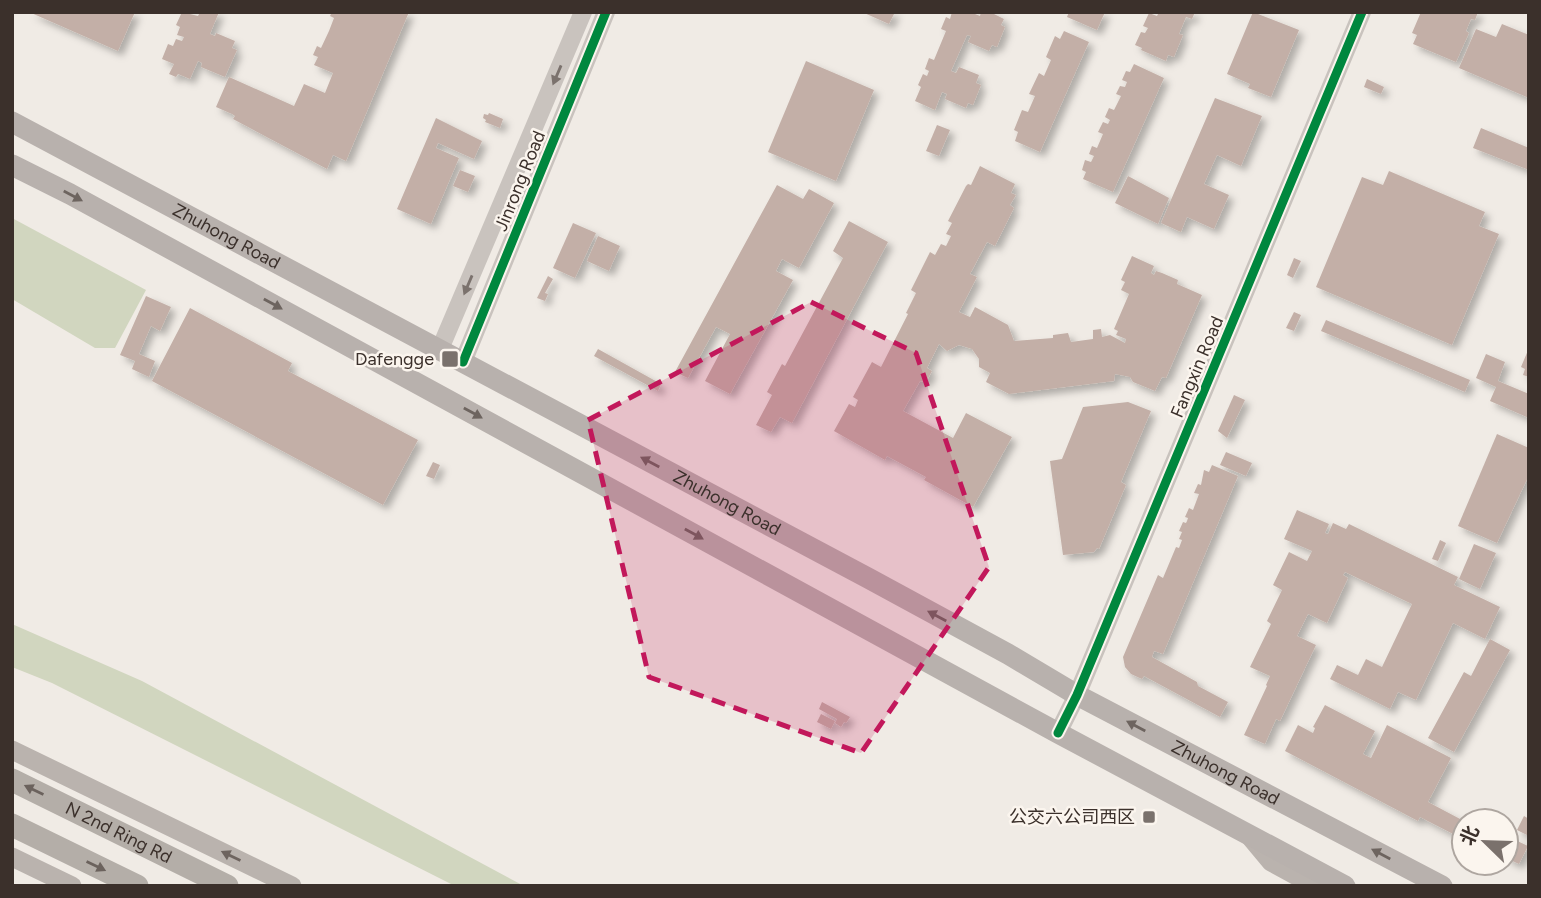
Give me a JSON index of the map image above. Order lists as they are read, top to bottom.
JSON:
{
  "streets": {
    "highway": ["N 2nd Ring Rd"],
    "main road": ["Zhuhong Road"],
    "street": ["Jinrong Road", "Fangxin Road"]
  },
  "crossings": [
    ["Jinrong Road", "Zhuhong Road"],
    ["Zhuhong Road", "Fangxin Road"]
  ],
  "places": {
    "transit": ["Dafengge", "公交六公司西区"]
  },
  "north": "top left"
}
